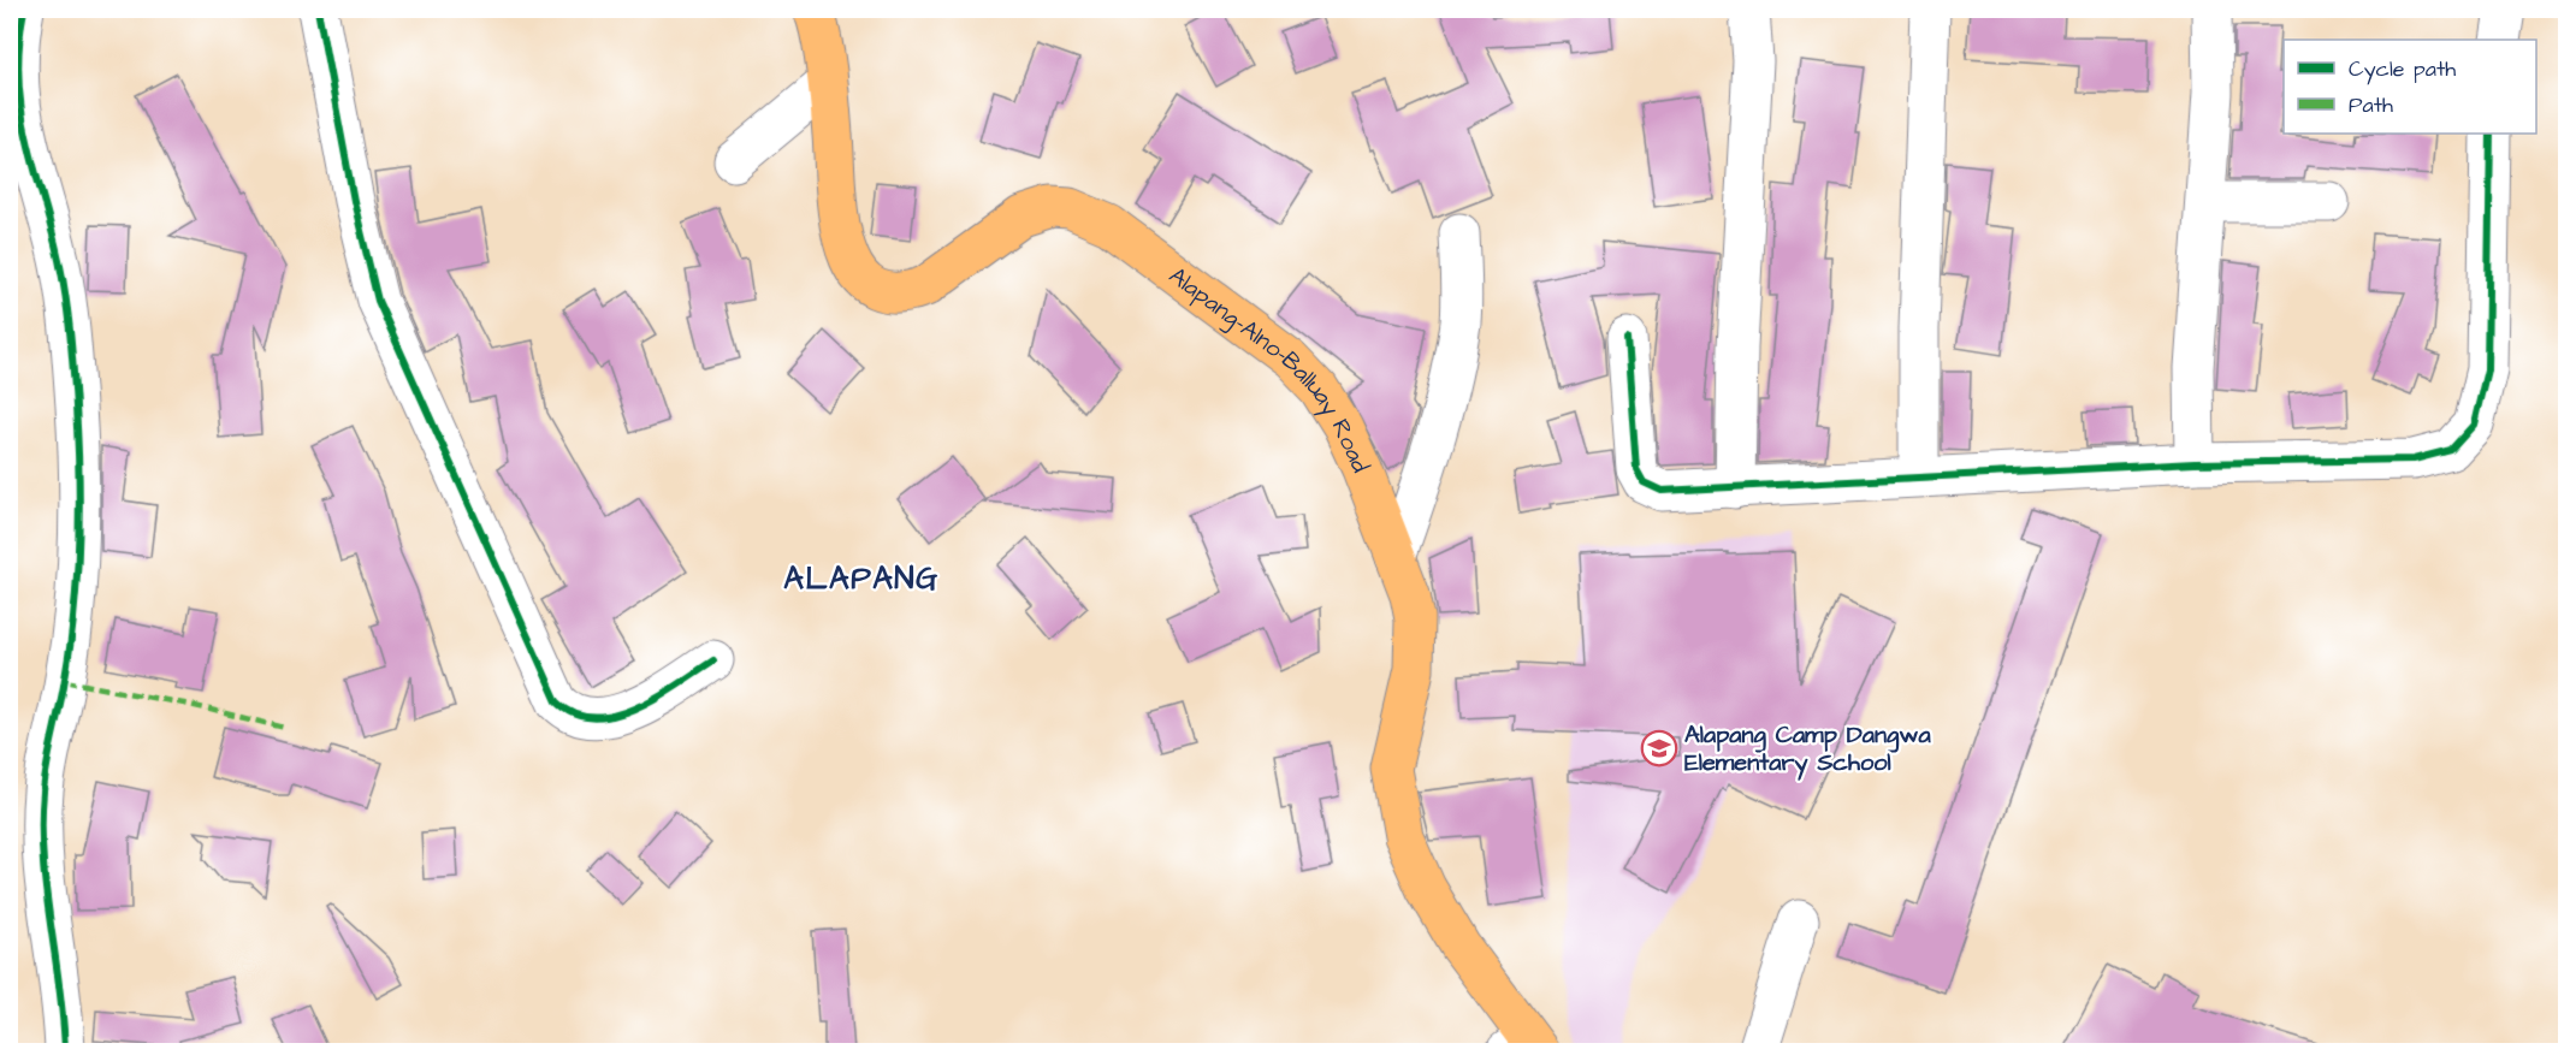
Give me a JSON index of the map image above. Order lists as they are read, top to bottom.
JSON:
{
  "streets": {
    "main road": ["Alapang-Alno-Balluay Road"]
  },
  "districts": ["ALAPANG"],
  "places": {
    "school or university": ["Alapang Camp Dangwa Elementary School"]
  },
  "legend": ["Cycle path", "Path"]
}
